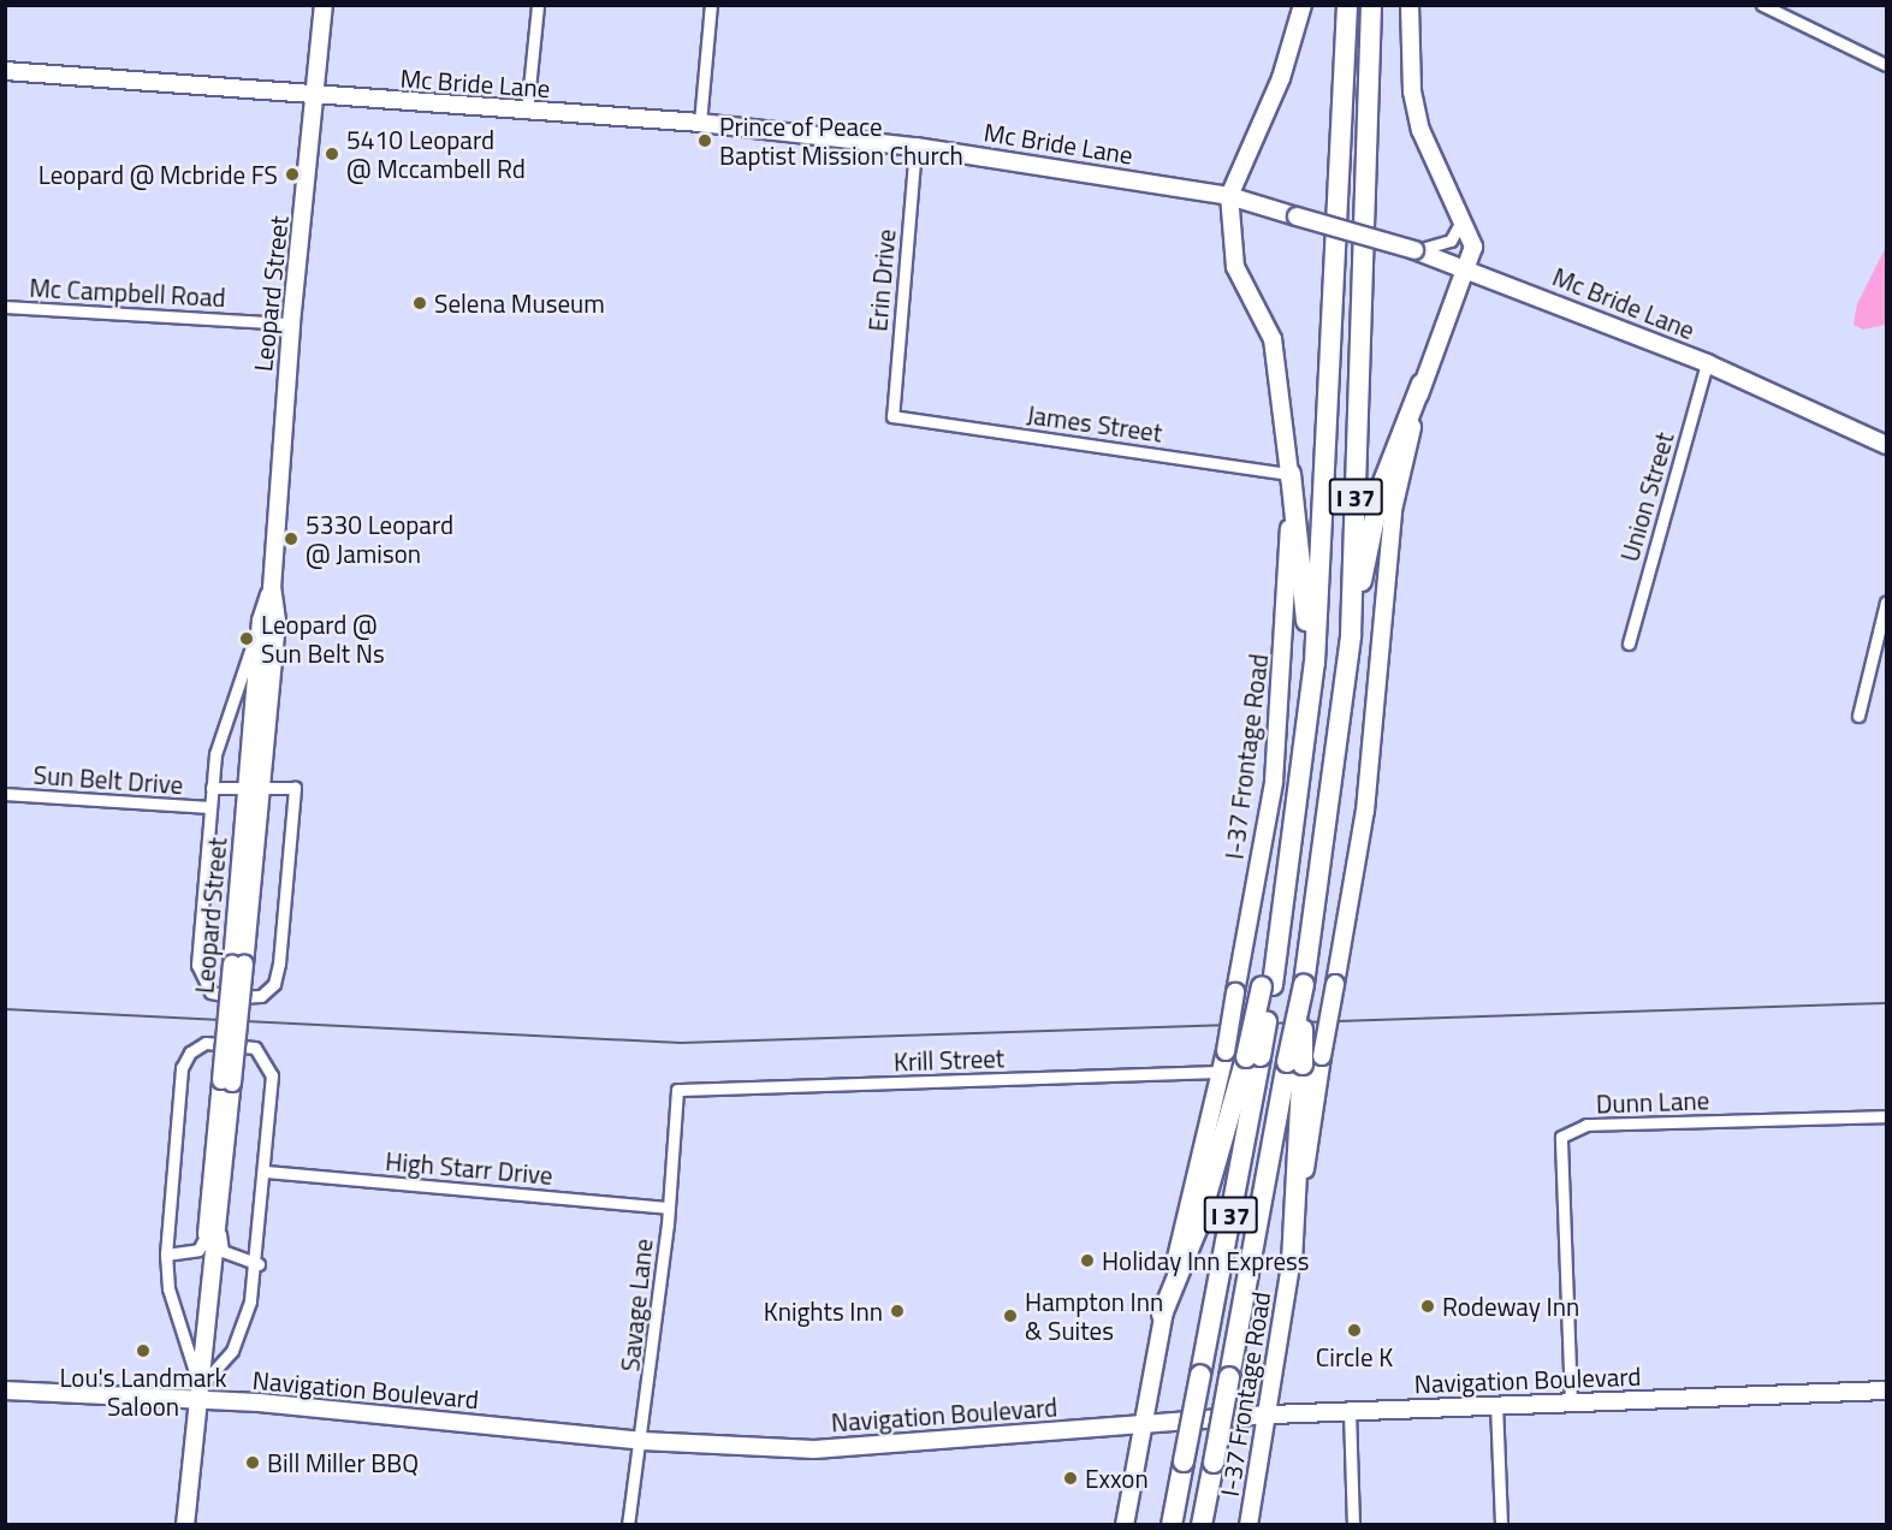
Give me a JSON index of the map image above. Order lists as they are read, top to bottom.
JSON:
{
  "streets": {
    "highway": ["I 37"],
    "main road": [
      "Mc Bride Lane",
      "Leopard Street",
      "I-37 Frontage Road",
      "Navigation Boulevard"
    ],
    "street": [
      "Erin Drive",
      "Mc Campbell Road",
      "James Street",
      "Union Street",
      "Sun Belt Drive",
      "Krill Street",
      "Dunn Lane",
      "High Starr Drive",
      "Savage Lane"
    ]
  },
  "crossings": [
    ["Mc Bride Lane", "Erin Drive"],
    ["Mc Bride Lane", "Leopard Street"],
    ["Mc Bride Lane", "Union Street"],
    ["Mc Bride Lane", "I-37 Frontage Road"],
    ["Erin Drive", "James Street"],
    ["Mc Campbell Road", "Leopard Street"],
    ["Leopard Street", "Navigation Boulevard"],
    ["James Street", "I-37 Frontage Road"],
    ["I-37 Frontage Road", "Krill Street"],
    ["I-37 Frontage Road", "Navigation Boulevard"],
    ["Krill Street", "Savage Lane"],
    ["Dunn Lane", "Navigation Boulevard"],
    ["High Starr Drive", "Savage Lane"],
    ["Savage Lane", "Navigation Boulevard"]
  ],
  "places": [
    "Prince of Peace Baptist Mission Church",
    "5410 Leopard @ Mccambell Rd",
    "Leopard @ Mcbride FS",
    "Selena Museum",
    "5330 Leopard @ Jamison",
    "Leopard @ Sun Belt Ns",
    "Holiday Inn Express",
    "Rodeway Inn",
    "Knights Inn",
    "Hampton Inn & Suites",
    "Circle K",
    "Lou's Landmark Saloon",
    "Bill Miller BBQ",
    "Exxon"
  ]
}
